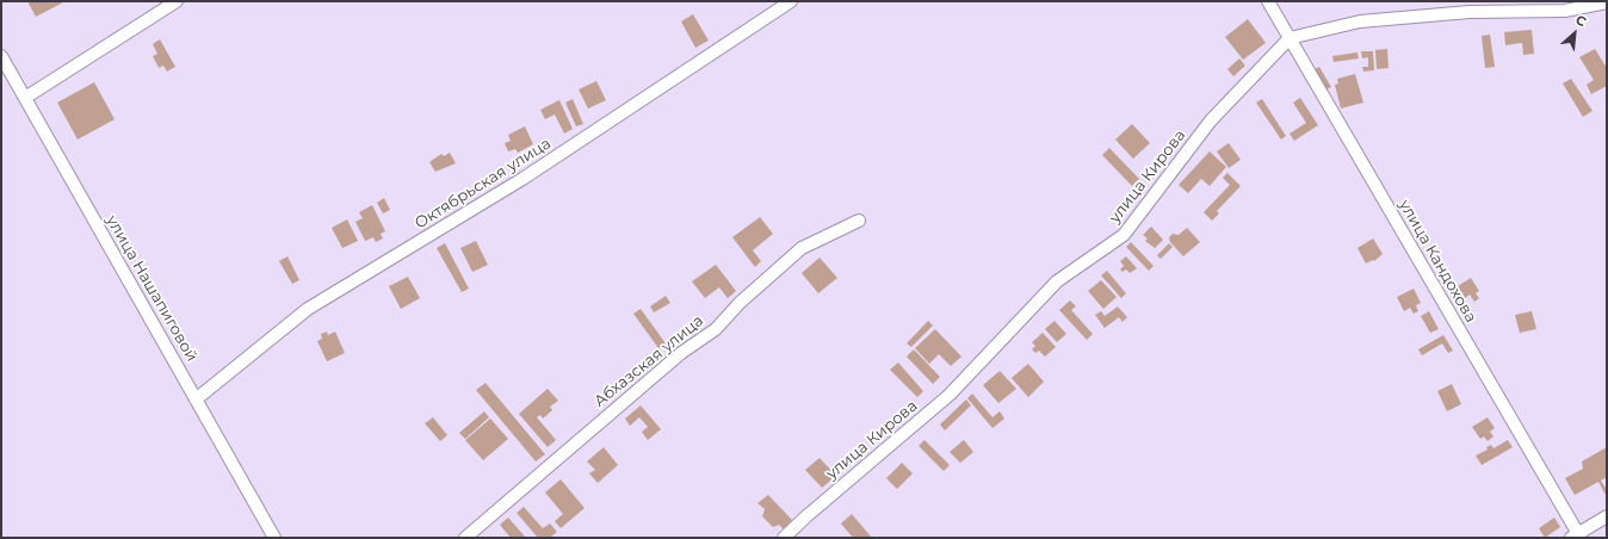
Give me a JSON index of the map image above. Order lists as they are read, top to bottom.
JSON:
{
  "streets": {
    "street": [
      "улица Кирова",
      "Октябрьская улица",
      "улица Кандохова",
      "улица Нашапиговой",
      "Абхазская улица"
    ]
  },
  "crossings": [
    ["улица Кирова", "улица Кандохова"],
    ["Октябрьская улица", "улица Нашапиговой"]
  ],
  "north": "top right"
}
